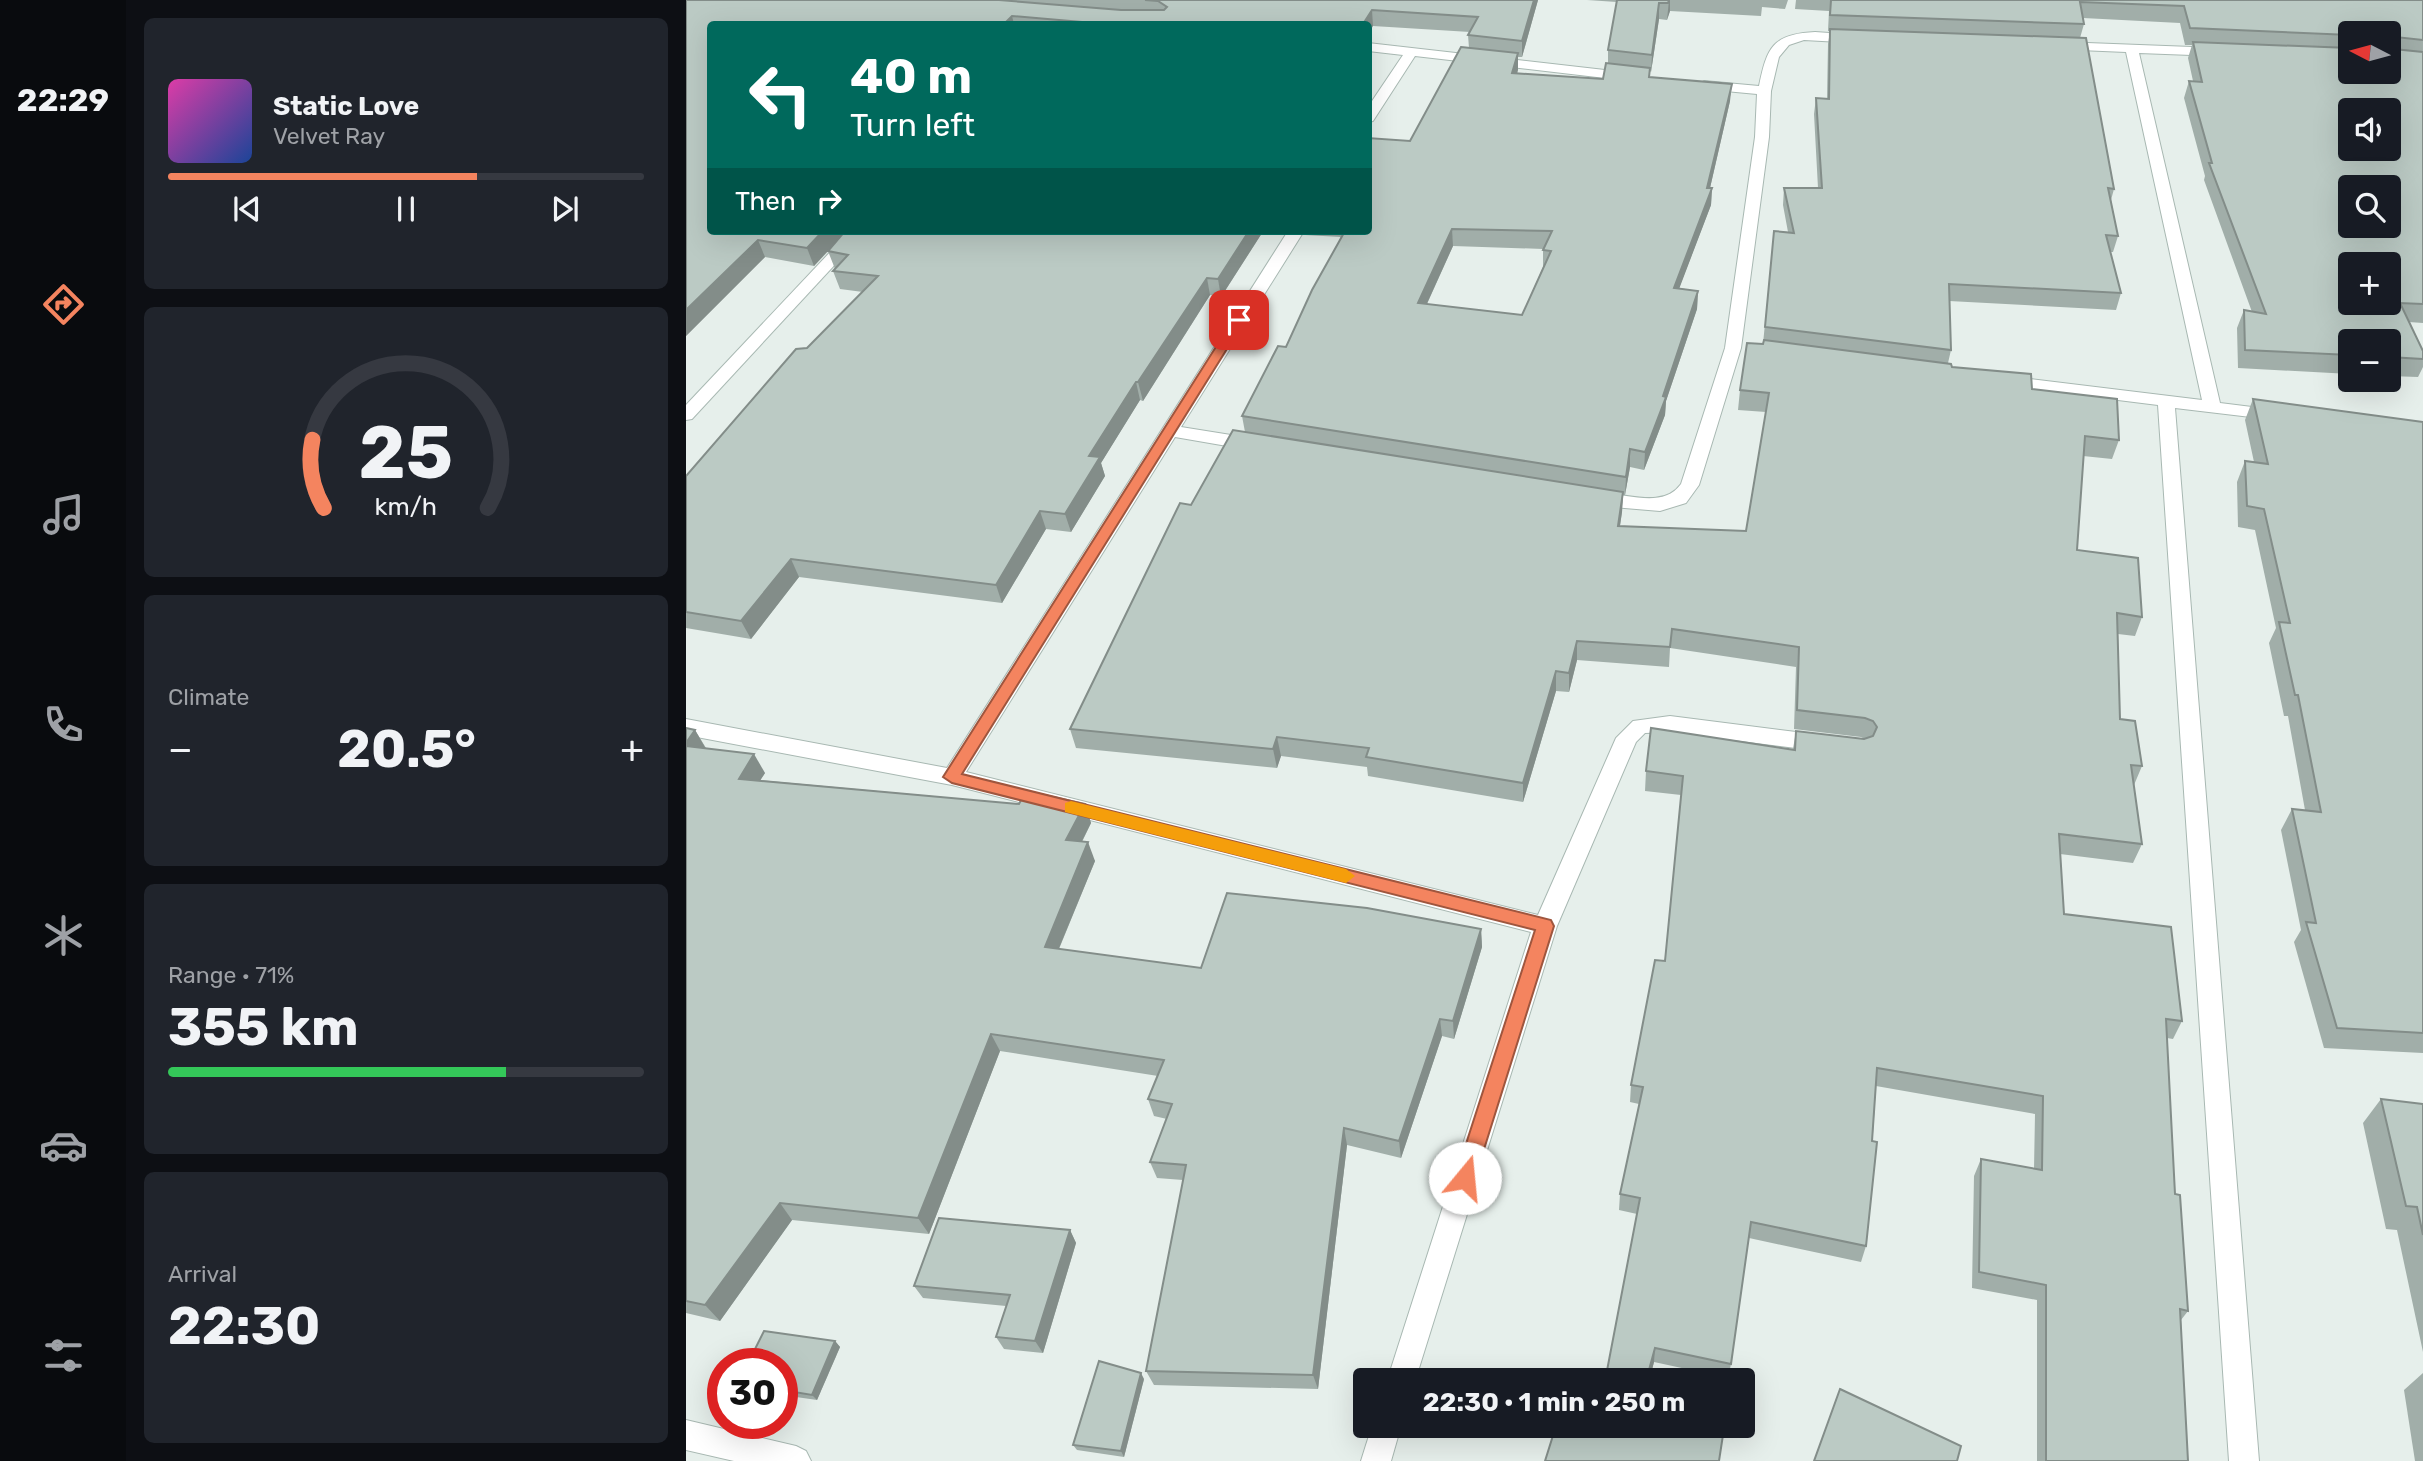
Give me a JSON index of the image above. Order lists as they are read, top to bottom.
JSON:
{
  "north": "left",
  "page": {
    "tabs": "22:29",
    "map_buttons": ["+", "−"],
    "turn": ["40 m", "Turn left"],
    "song": ["Static Love", "Velvet Ray"],
    "then": "Then",
    "tile": [
      "Climate",
      ["Range · 71%", "355 km"],
      ["Arrival", "22:30"]
    ],
    "heat": ["−", "20.5°", "+"],
    "limit": "30",
    "trip": "22:30 · 1 min · 250 m",
    "gauge": ["25", "km/h"]
  }
}
